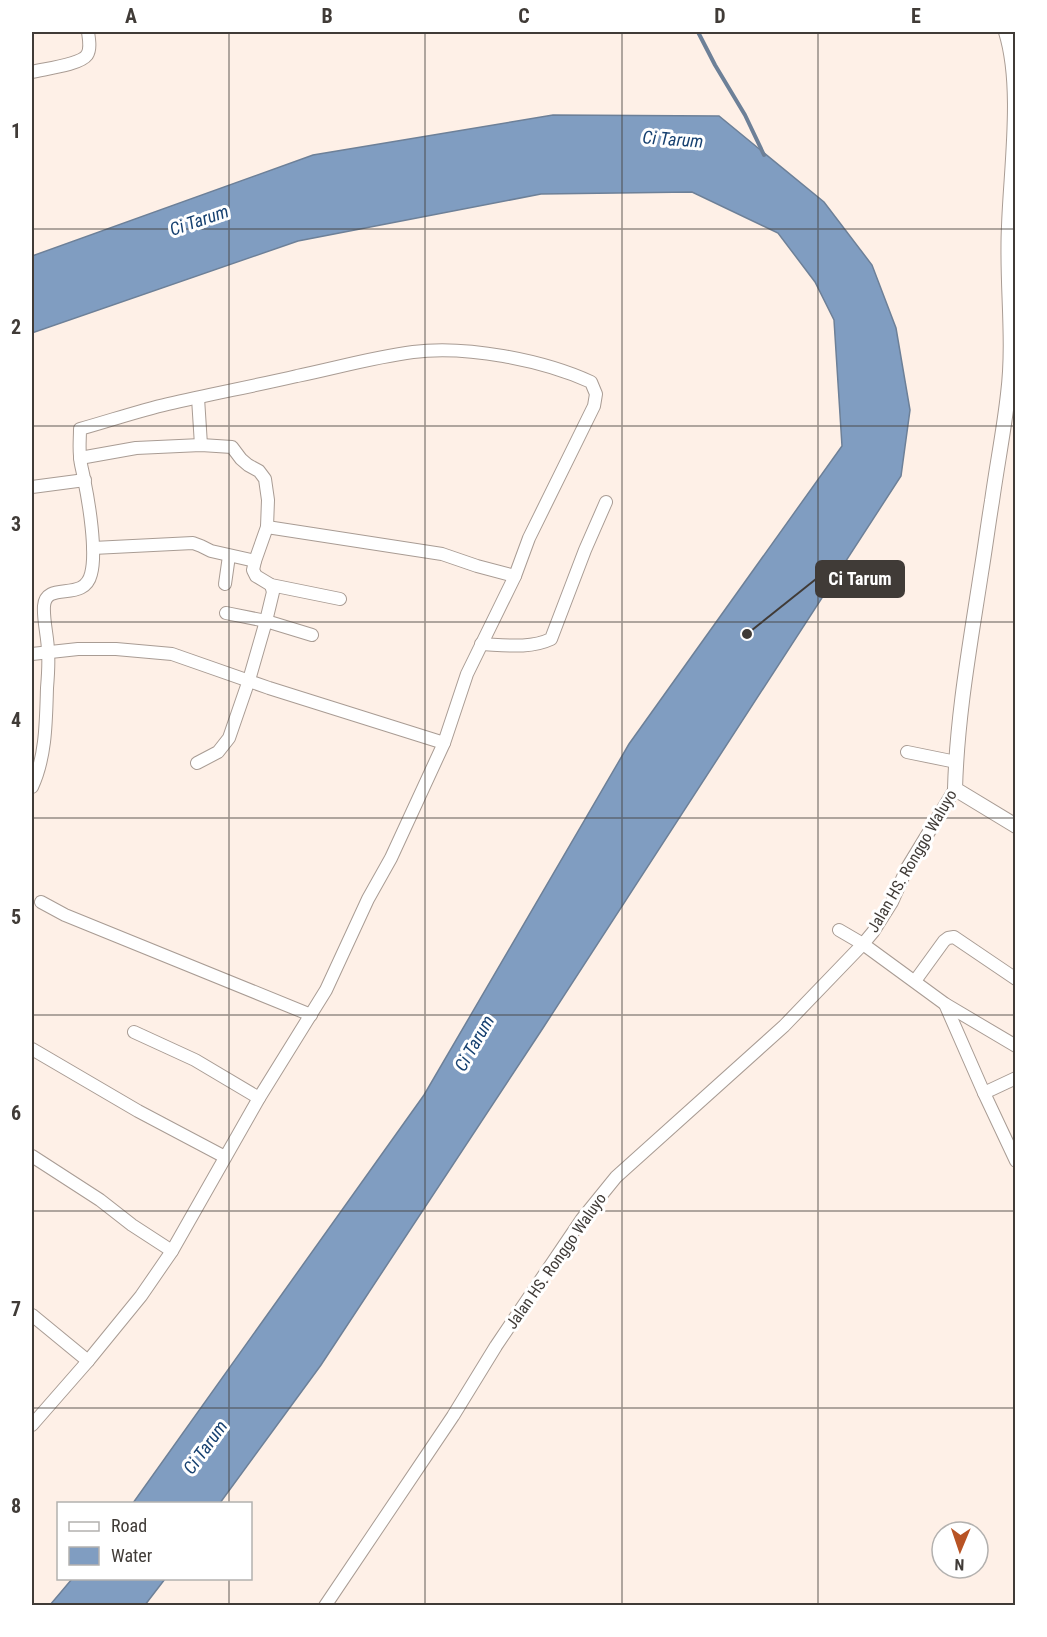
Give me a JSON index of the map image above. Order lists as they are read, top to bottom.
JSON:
{
  "streets": {
    "street": ["Jalan HS. Ronggo Waluyo"]
  },
  "water": ["Ci Tarum"],
  "places": ["Ci Tarum"],
  "legend": ["Road", "Water"],
  "north": "bottom",
  "grid": {
    "columns": [
      "A",
      "B",
      "C",
      "D",
      "E"
    ],
    "rows": [
      "1",
      "2",
      "3",
      "4",
      "5",
      "6",
      "7",
      "8"
    ]
  }
}
